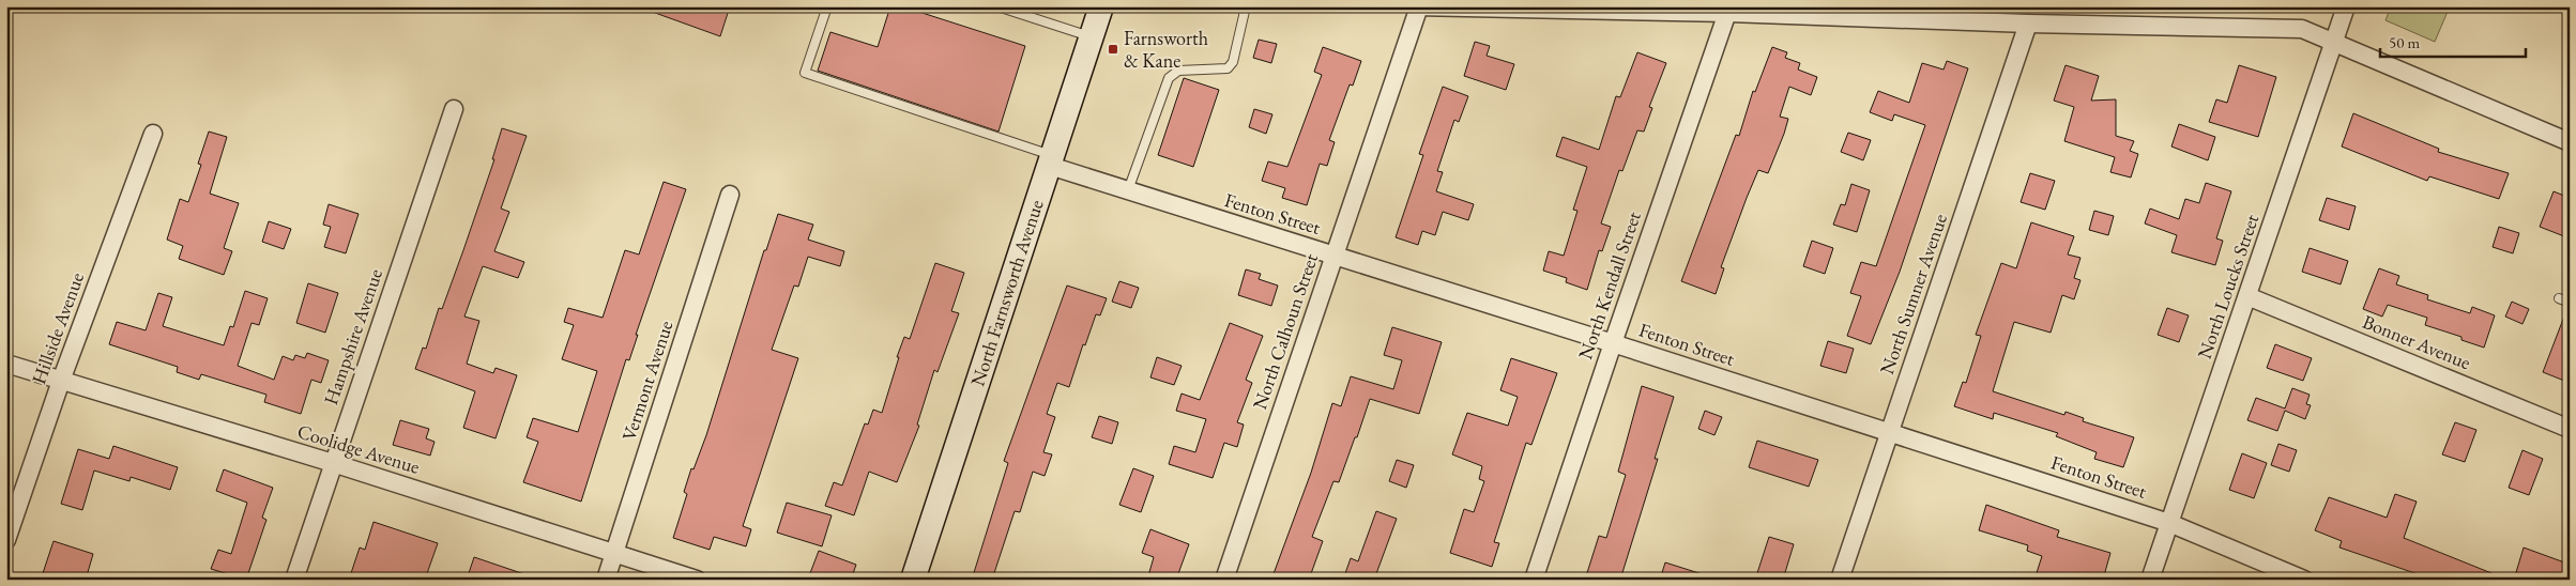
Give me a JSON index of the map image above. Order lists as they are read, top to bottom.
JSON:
{
  "streets": {
    "main road": ["North Farnsworth Avenue"],
    "street": [
      "Fenton Street",
      "North Kendall Street",
      "North Loucks Street",
      "North Sumner Avenue",
      "Hillside Avenue",
      "North Calhoun Street",
      "Hampshire Avenue",
      "Bonner Avenue",
      "Vermont Avenue",
      "Coolidge Avenue"
    ]
  },
  "crossings": [
    ["Fenton Street", "North Kendall Street"],
    ["Fenton Street", "North Loucks Street"],
    ["Fenton Street", "North Farnsworth Avenue"],
    ["Fenton Street", "North Sumner Avenue"],
    ["Fenton Street", "North Calhoun Street"],
    ["North Loucks Street", "Bonner Avenue"],
    ["Hillside Avenue", "Coolidge Avenue"],
    ["Hampshire Avenue", "Coolidge Avenue"],
    ["Vermont Avenue", "Coolidge Avenue"]
  ],
  "places": {
    "transit": ["Farnsworth & Kane"]
  },
  "scale_bar": "50 m"
}
